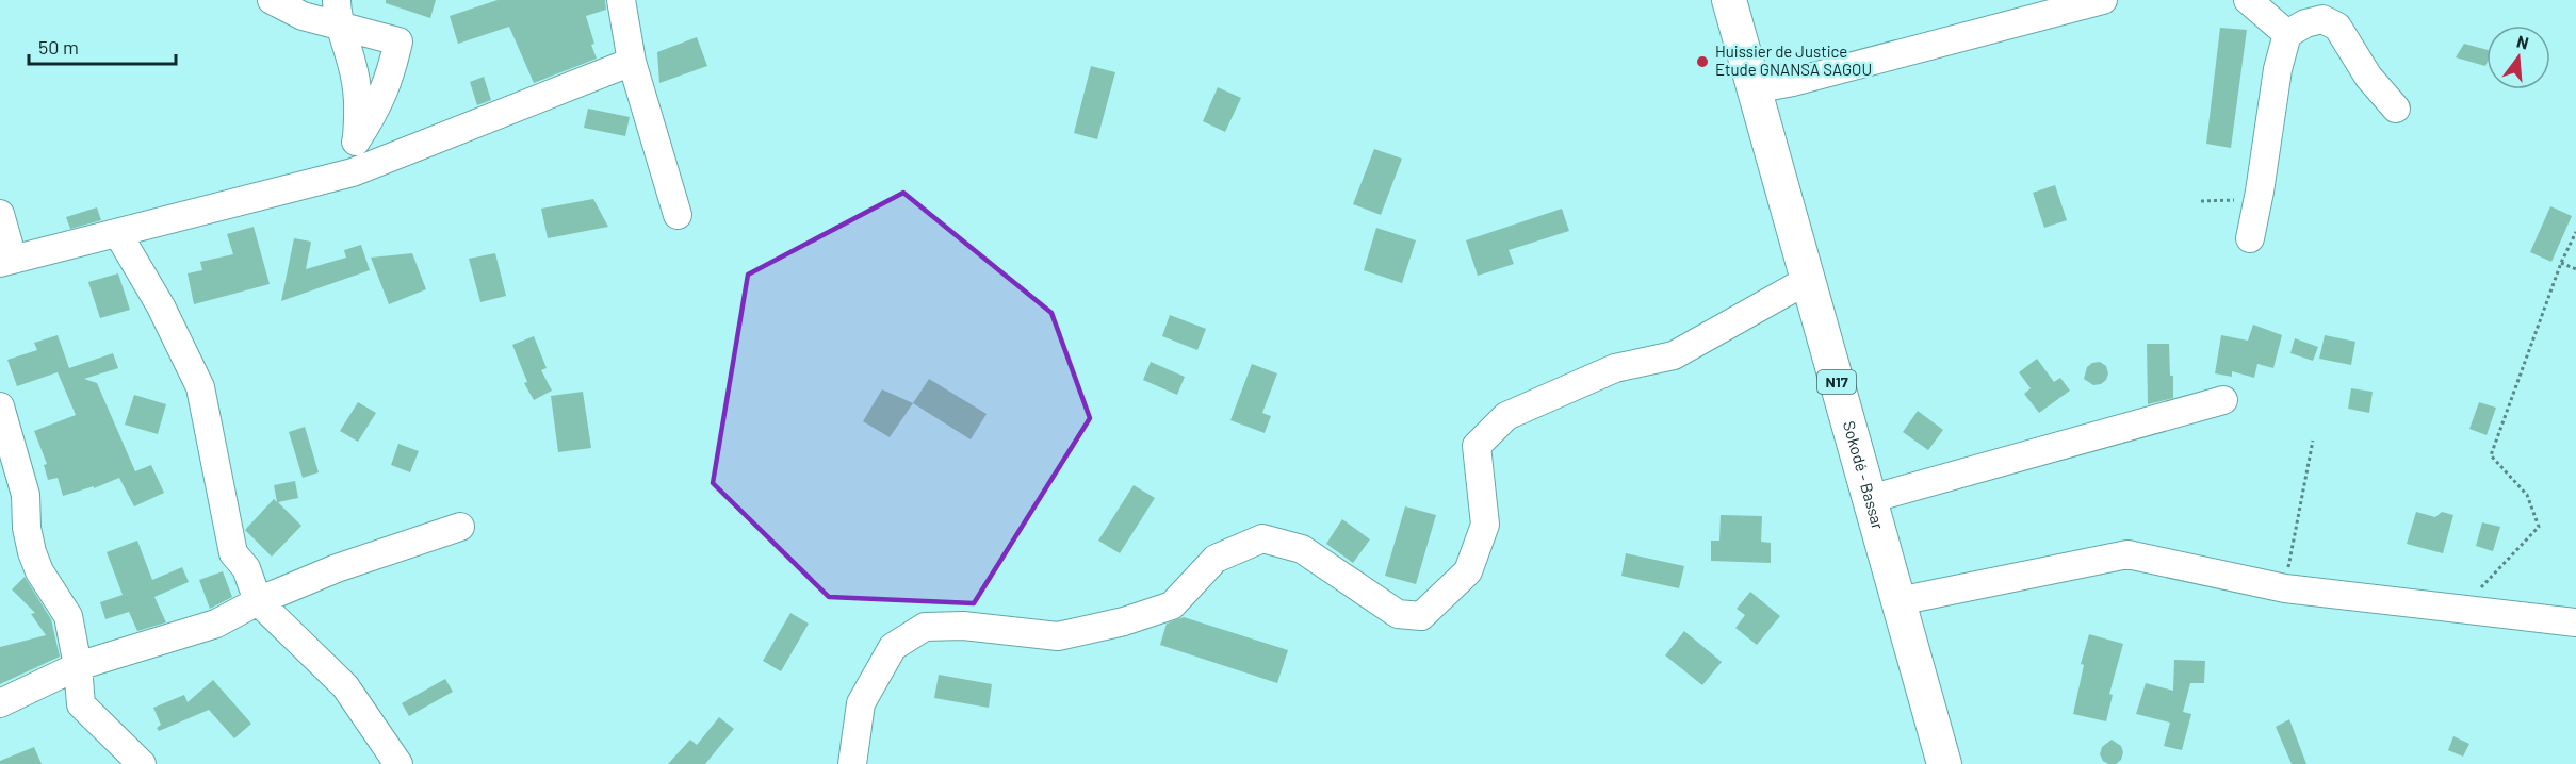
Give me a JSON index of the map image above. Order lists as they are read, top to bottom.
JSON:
{
  "streets": {
    "main road": ["N17", "Sokodé - Bassar"]
  },
  "places": ["Huissier de Justice Etude GNANSA SAGOU"],
  "scale_bar": "50 m",
  "north": "top"
}
